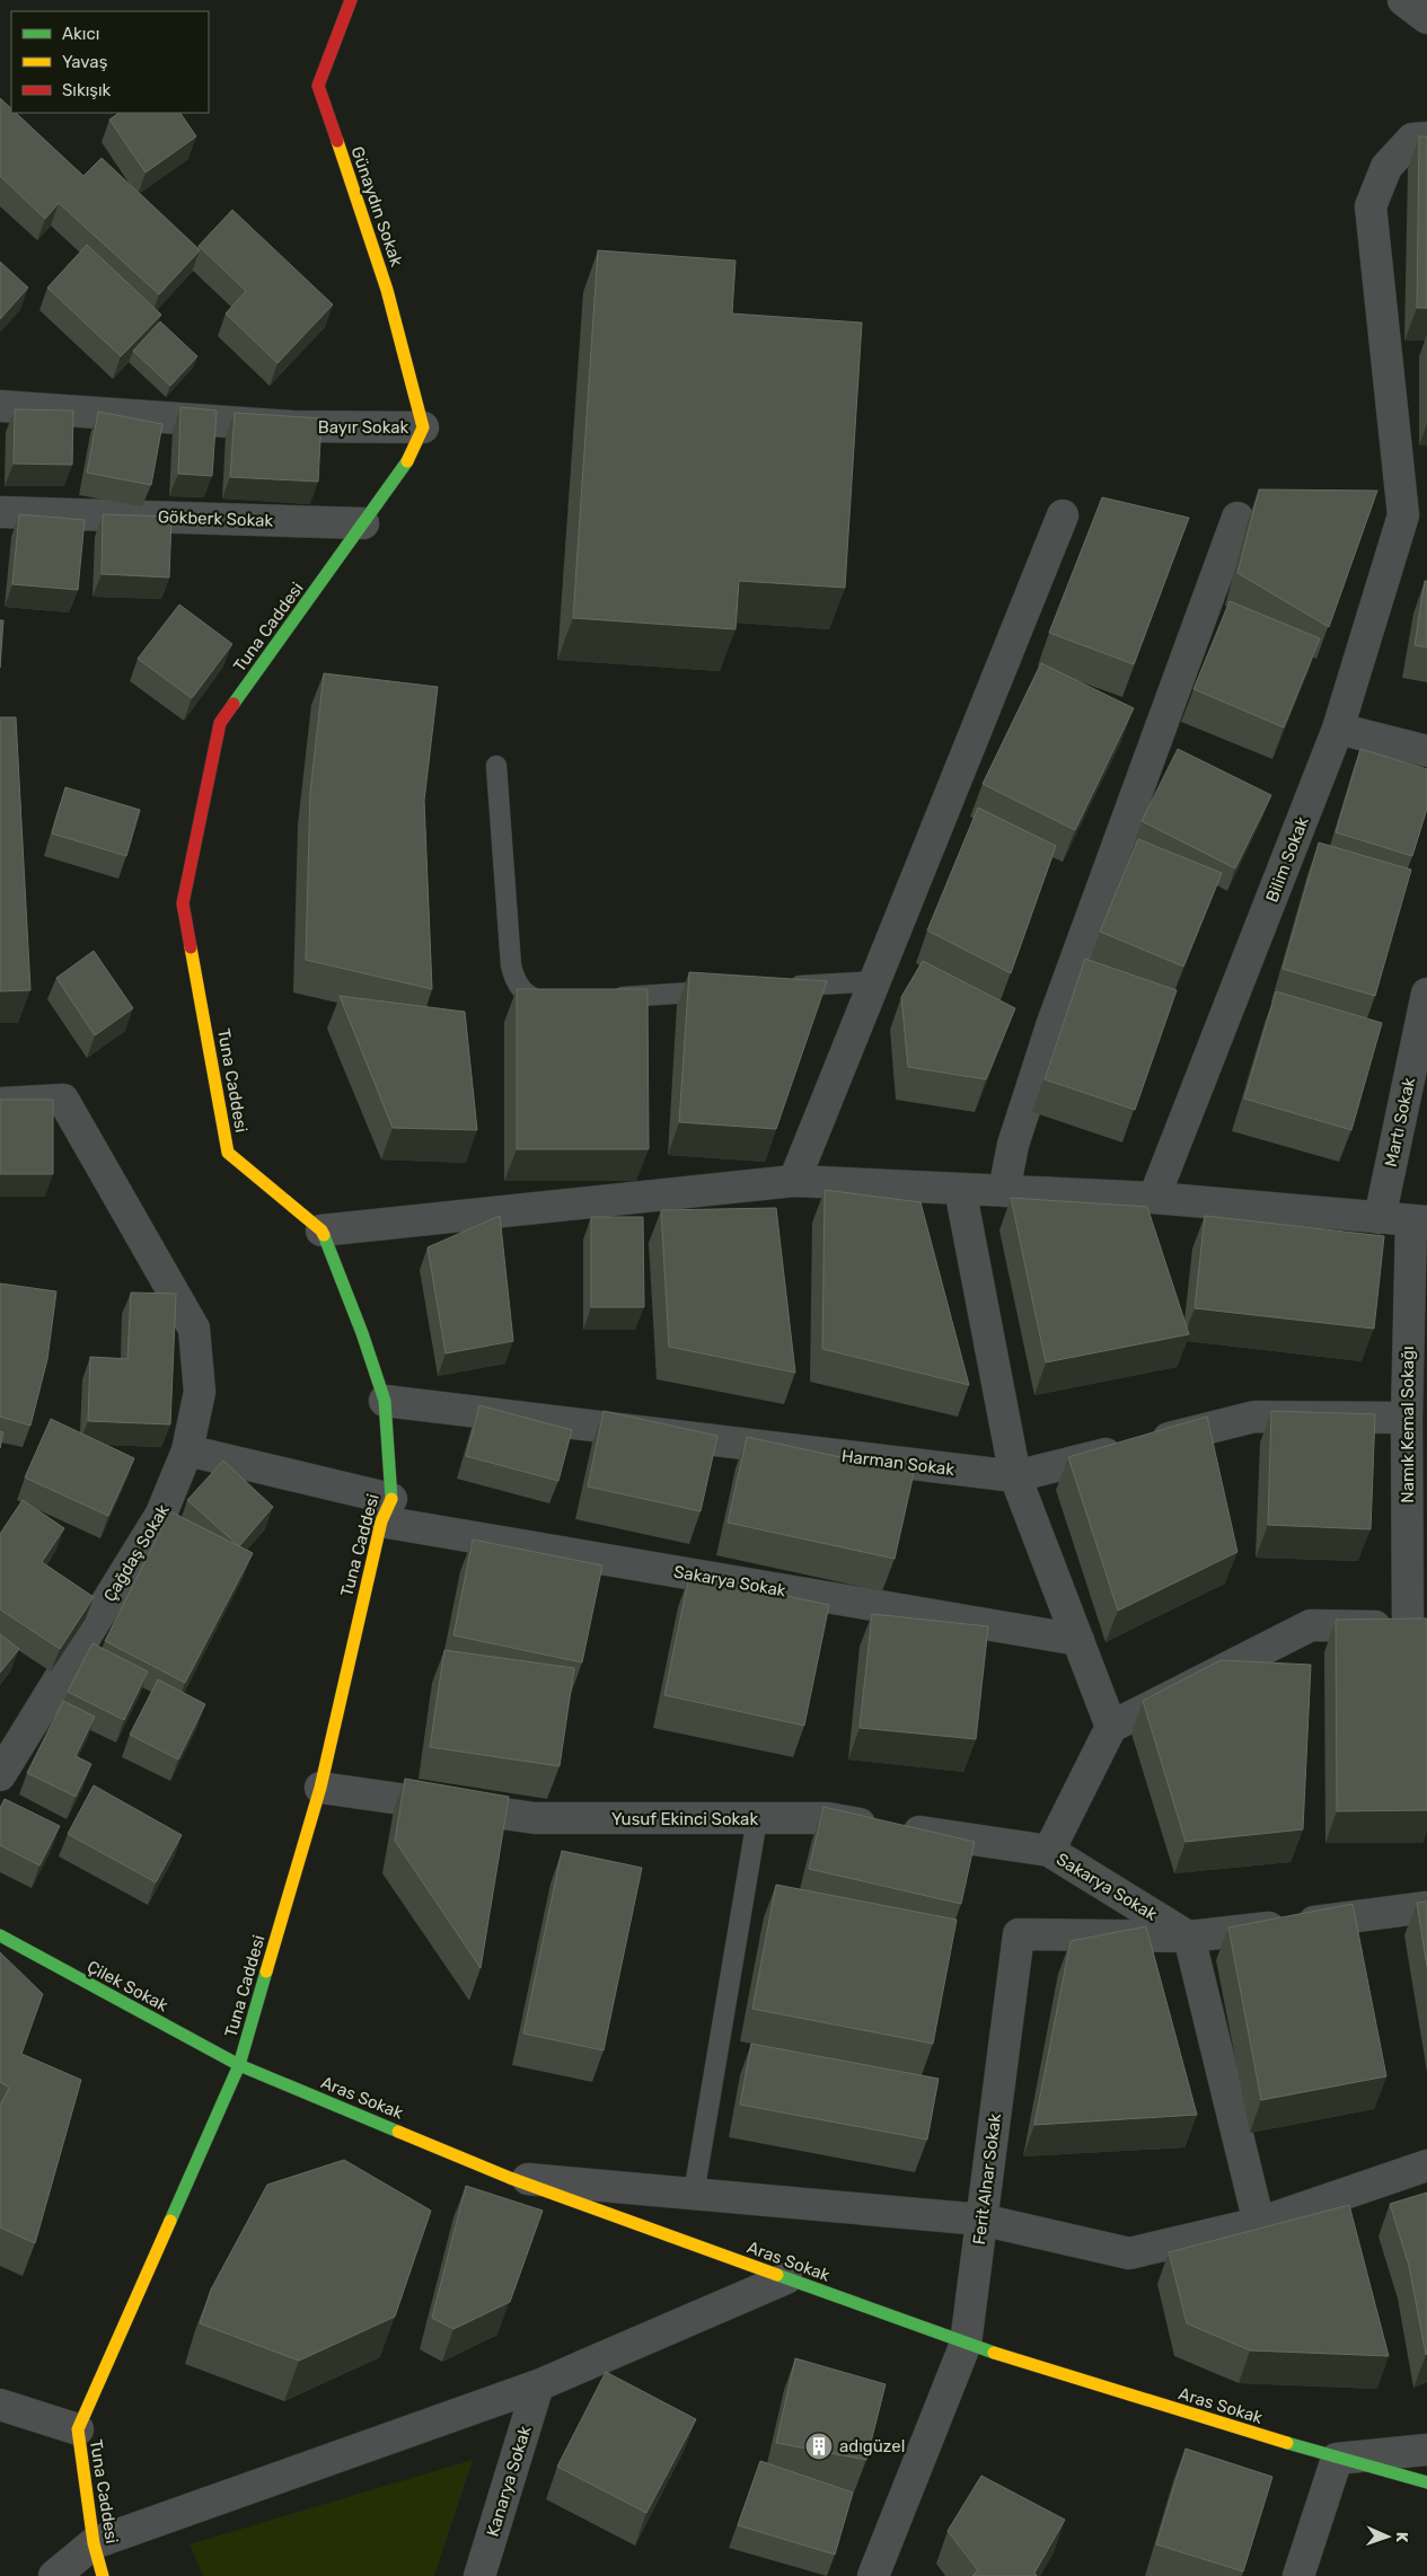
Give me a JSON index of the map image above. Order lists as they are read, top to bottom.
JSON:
{
  "streets": {
    "street": [
      "Günaydın Sokak",
      "Bayır Sokak",
      "Gökberk Sokak",
      "Tuna Caddesi",
      "Bilim Sokak",
      "Martı Sokak",
      "Namık Kemal Sokağı",
      "Harman Sokak",
      "Çağdaş Sokak",
      "Sakarya Sokak",
      "Yusuf Ekinci Sokak",
      "Çilek Sokak",
      "Aras Sokak",
      "Ferit Alnar Sokak",
      "Kanarya Sokak"
    ]
  },
  "crossings": [
    ["Günaydın Sokak", "Bayır Sokak"],
    ["Günaydın Sokak", "Tuna Caddesi"],
    ["Bayır Sokak", "Tuna Caddesi"],
    ["Gökberk Sokak", "Tuna Caddesi"],
    ["Tuna Caddesi", "Harman Sokak"],
    ["Tuna Caddesi", "Sakarya Sokak"],
    ["Tuna Caddesi", "Yusuf Ekinci Sokak"],
    ["Tuna Caddesi", "Çilek Sokak"],
    ["Tuna Caddesi", "Aras Sokak"],
    ["Namık Kemal Sokağı", "Harman Sokak"],
    ["Çağdaş Sokak", "Sakarya Sokak"],
    ["Sakarya Sokak", "Yusuf Ekinci Sokak"],
    ["Sakarya Sokak", "Ferit Alnar Sokak"],
    ["Çilek Sokak", "Aras Sokak"],
    ["Aras Sokak", "Ferit Alnar Sokak"]
  ],
  "places": {
    "building": ["adıgüzel"]
  },
  "legend": ["Akıcı", "Yavaş", "Sıkışık"],
  "north": "right"
}
